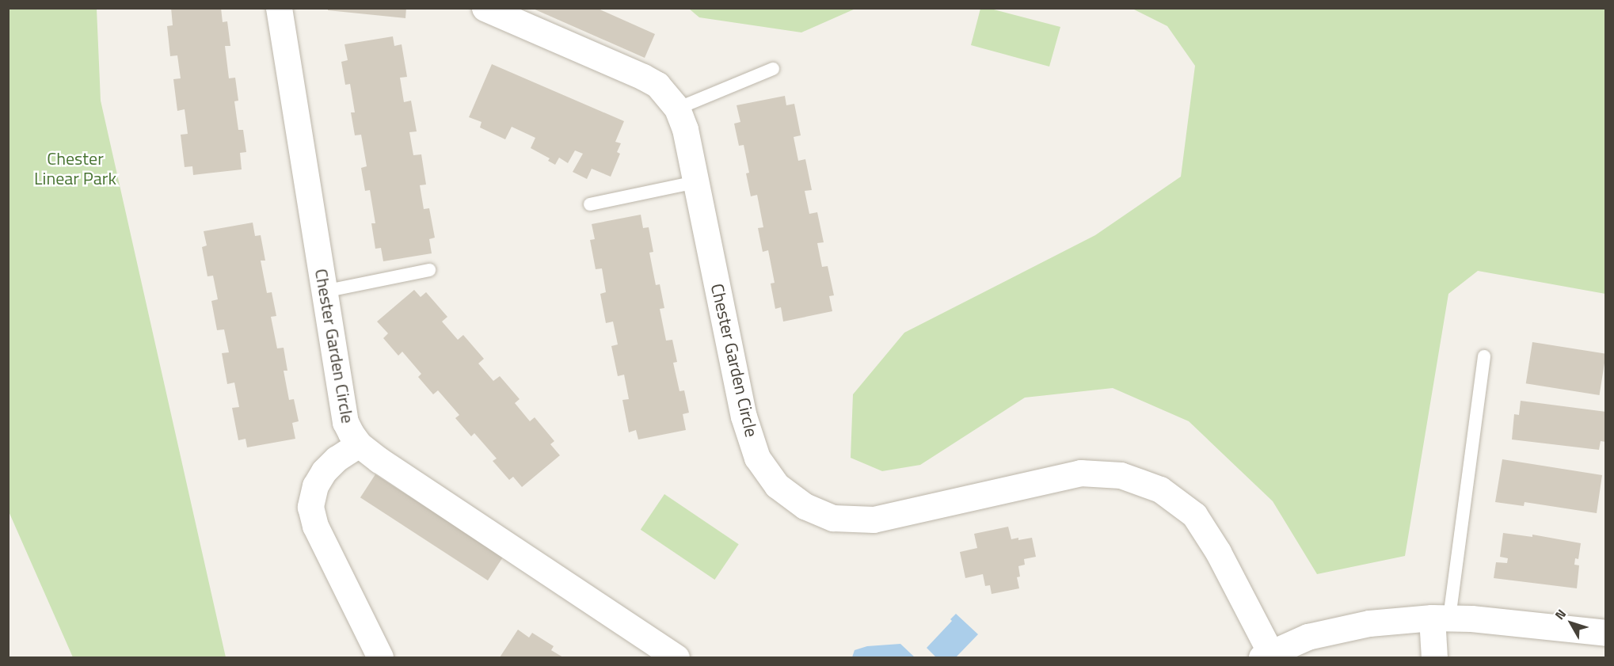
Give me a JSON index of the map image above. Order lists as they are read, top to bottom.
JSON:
{
  "streets": {
    "street": ["Chester Garden Circle"]
  },
  "parks": ["Chester Linear Park"],
  "north": "top left"
}
